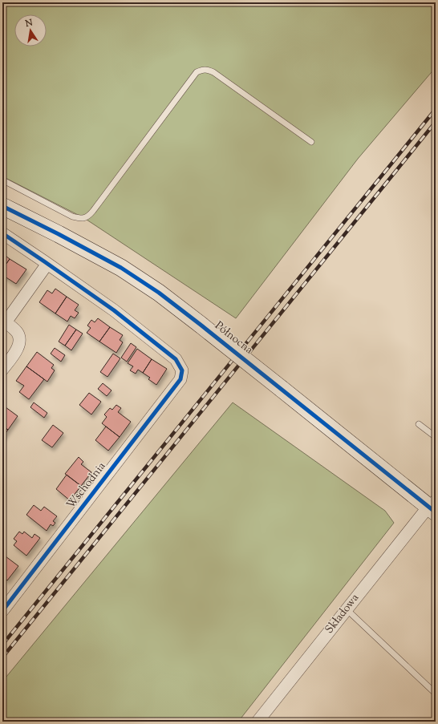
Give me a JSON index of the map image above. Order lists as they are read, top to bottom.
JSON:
{
  "streets": {
    "street": ["Północna", "Wschodnia", "Składowa"]
  },
  "crossings": [
    ["Północna", "Składowa"]
  ],
  "north": "top"
}
